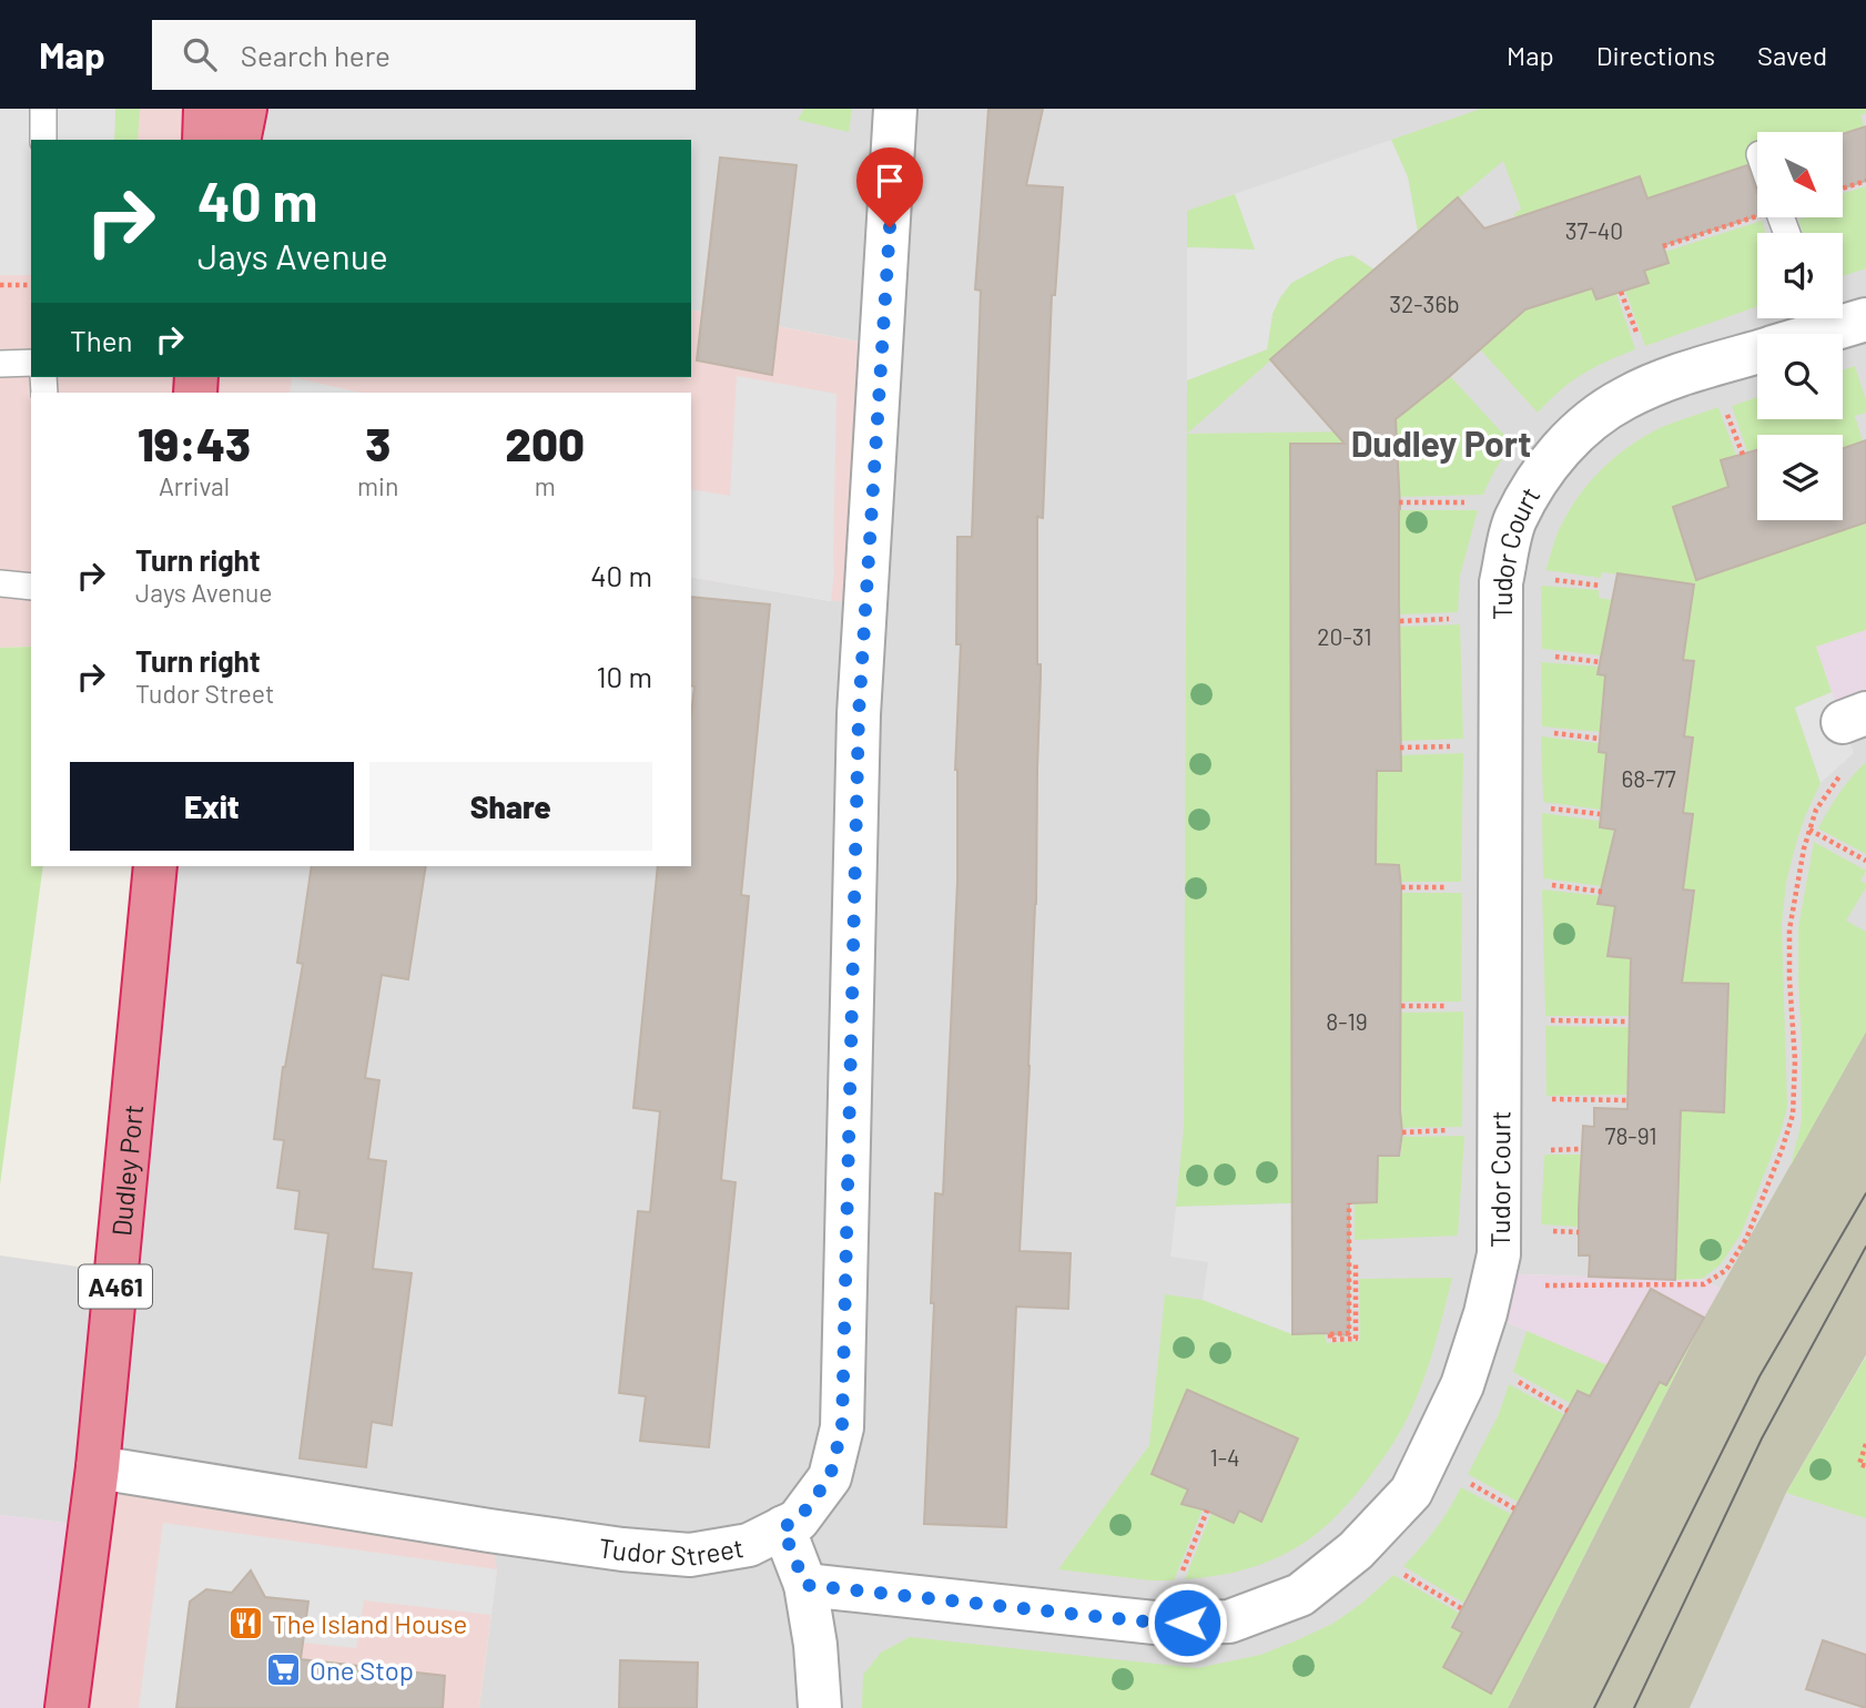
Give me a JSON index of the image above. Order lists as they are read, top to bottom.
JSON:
{
  "streets": {
    "highway": ["Dudley Port", "A461"],
    "street": ["Tudor Court", "Tudor Street"]
  },
  "crossings": [
    ["Dudley Port", "Tudor Street"]
  ],
  "districts": ["Dudley Port"],
  "places": {
    "restaurant": ["The Island House"],
    "supermarket": ["One Stop"]
  },
  "house_numbers": [
    "37-40",
    "32-36b",
    "20-31",
    "68-77",
    "8-19",
    "78-91",
    "1-4"
  ],
  "north": "bottom right",
  "page": {
    "header": "Map",
    "search": "Search here",
    "nav": ["Map", "Directions", "Saved"],
    "turn": ["40 m", "Jays Avenue"],
    "then": "Then",
    "eta": [
      "19:43",
      "Arrival",
      "3",
      "min",
      "200",
      "m"
    ],
    "list": [
      {
        "name": "Turn right",
        "note": "Jays Avenue",
        "value": "40 m"
      },
      {
        "name": "Turn right",
        "note": "Tudor Street",
        "value": "10 m"
      }
    ],
    "buttons": ["Exit", "Share"]
  }
}
